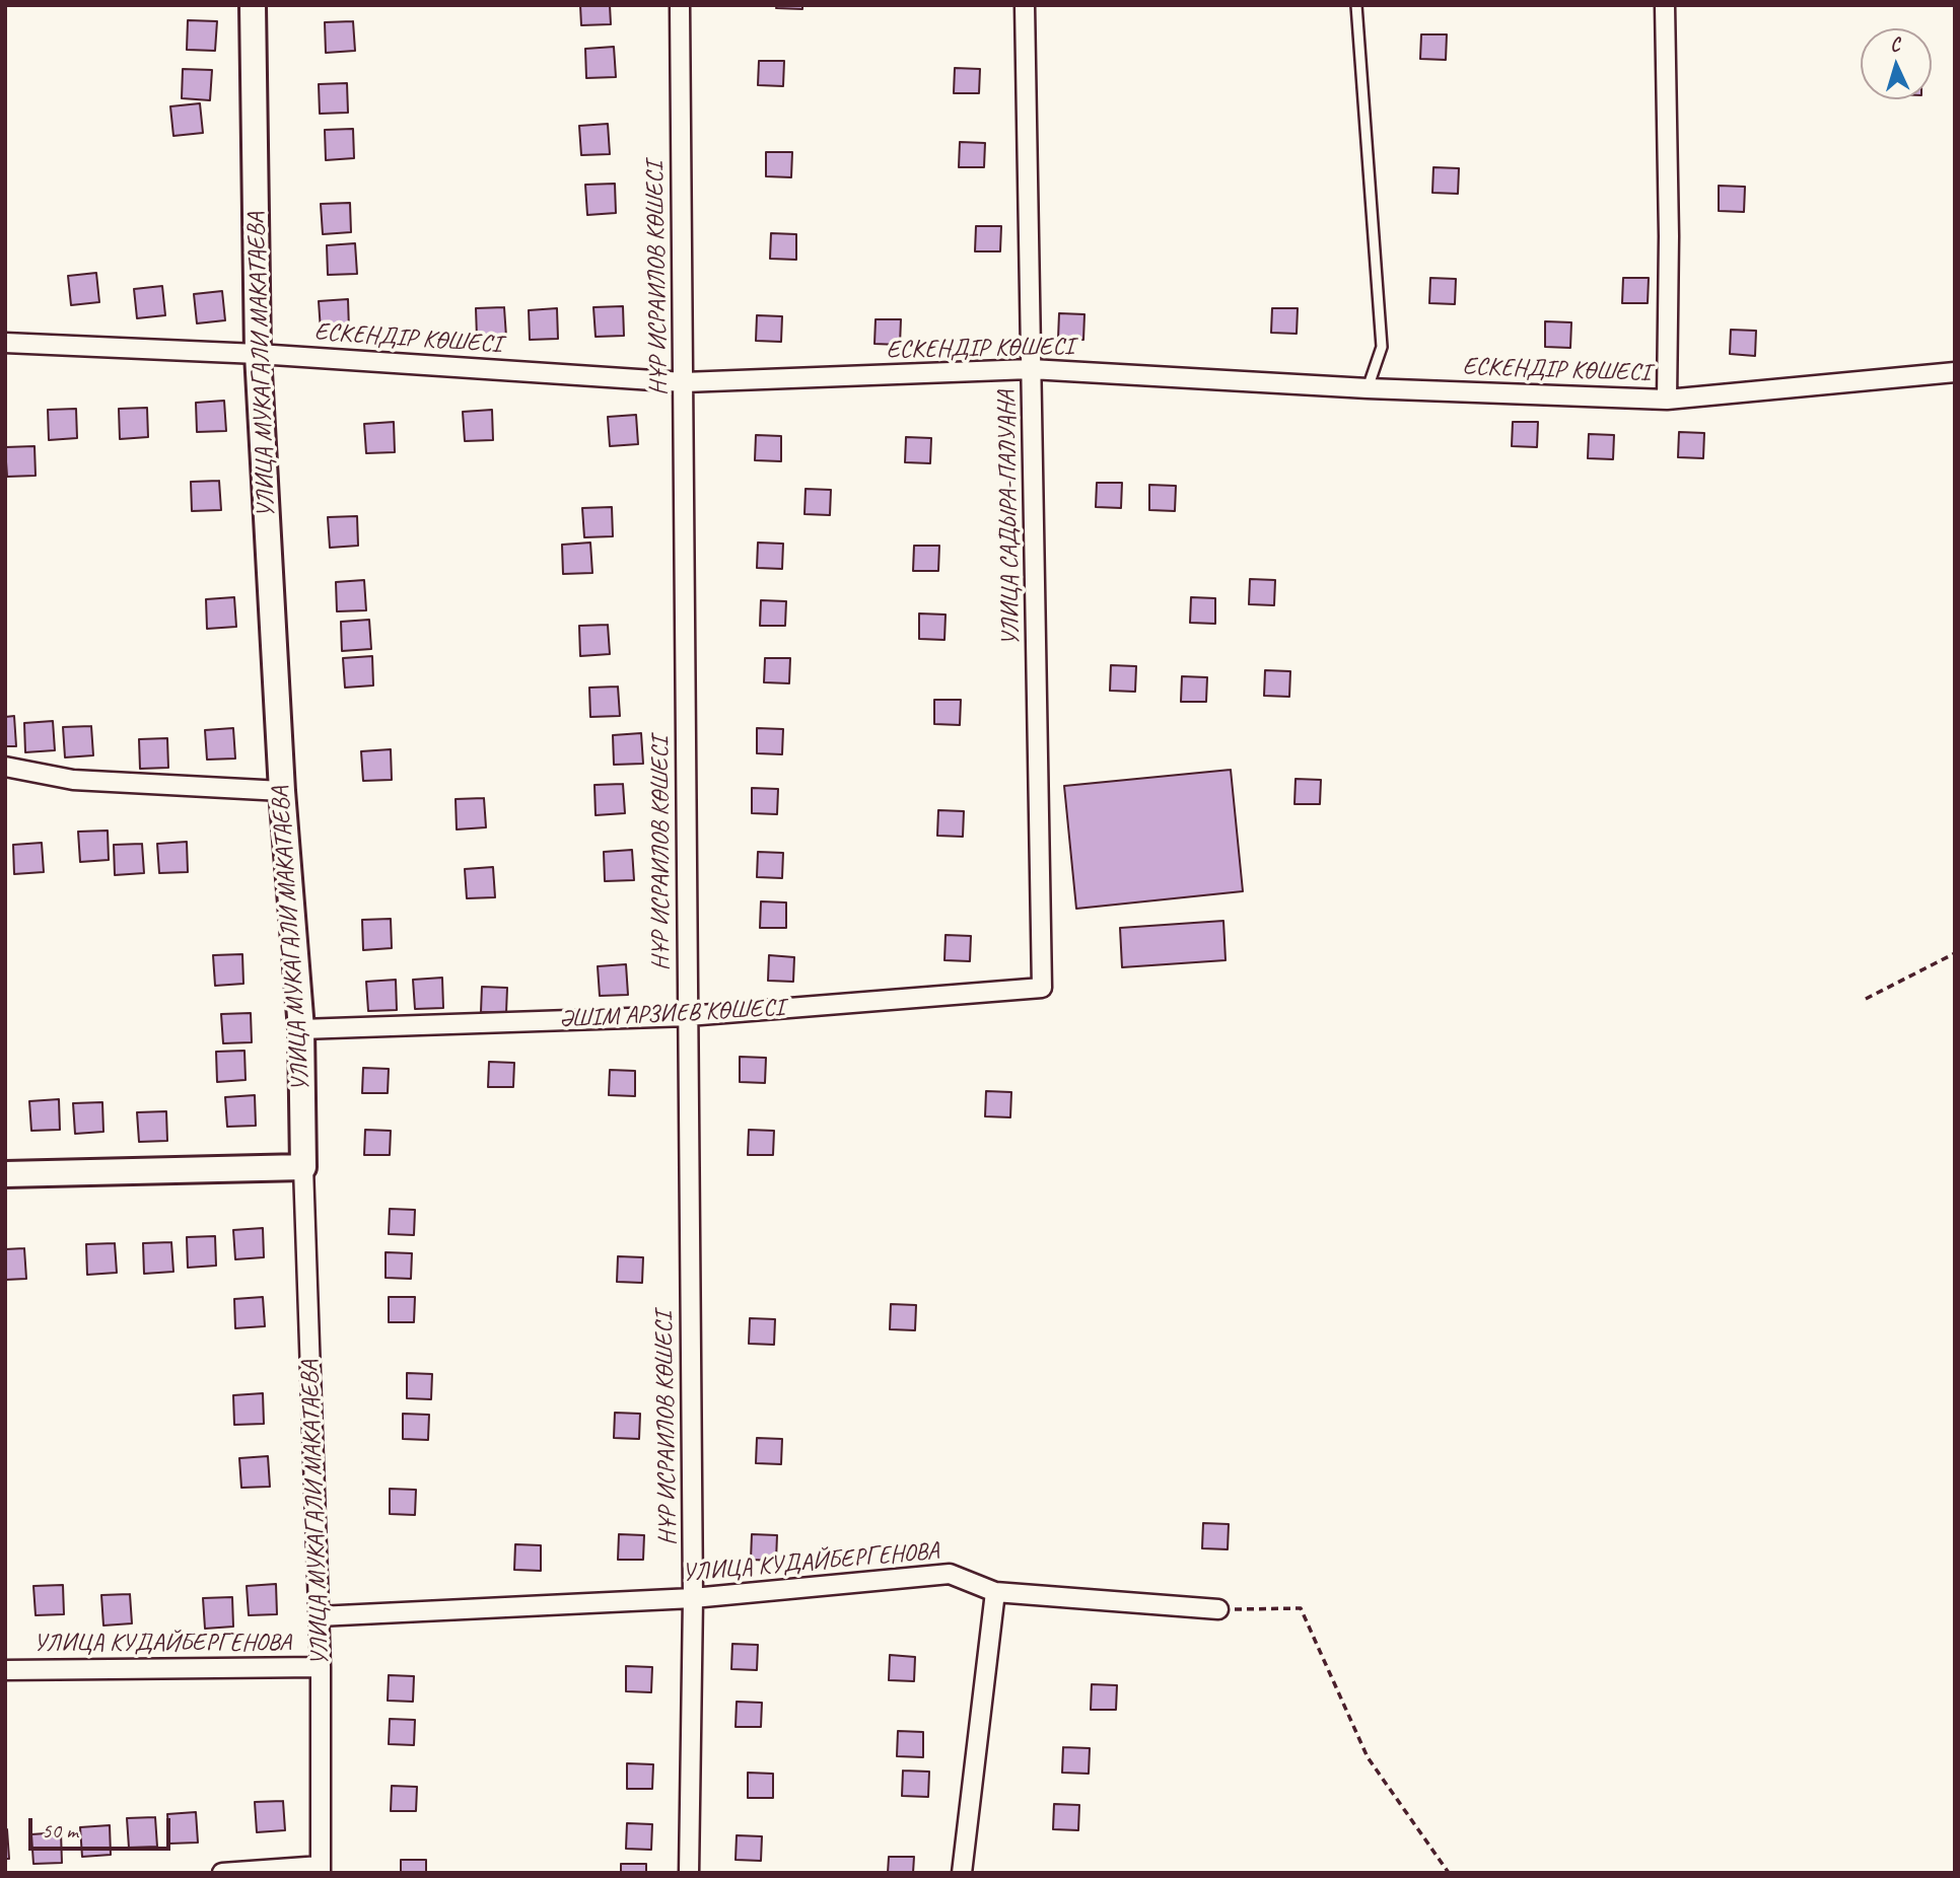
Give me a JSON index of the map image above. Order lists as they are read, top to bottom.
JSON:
{
  "streets": {
    "street": [
      "НҰР ИСРАИЛОВ КӨШЕСІ",
      "ЕСКЕНДІР КӨШЕСІ",
      "УЛИЦА МУКАГАЛИ МАКАТАЕВА",
      "УЛИЦА САДЫРА-ПАЛУАНА",
      "ӘШІМ АРЗИЕВ КӨШЕСІ",
      "УЛИЦА КУДАЙБЕРГЕНОВА"
    ]
  },
  "crossings": [
    ["НҰР ИСРАИЛОВ КӨШЕСІ", "ЕСКЕНДІР КӨШЕСІ"],
    ["НҰР ИСРАИЛОВ КӨШЕСІ", "ӘШІМ АРЗИЕВ КӨШЕСІ"],
    ["НҰР ИСРАИЛОВ КӨШЕСІ", "УЛИЦА КУДАЙБЕРГЕНОВА"],
    ["ЕСКЕНДІР КӨШЕСІ", "УЛИЦА МУКАГАЛИ МАКАТАЕВА"],
    ["ЕСКЕНДІР КӨШЕСІ", "УЛИЦА САДЫРА-ПАЛУАНА"],
    ["УЛИЦА МУКАГАЛИ МАКАТАЕВА", "ӘШІМ АРЗИЕВ КӨШЕСІ"],
    ["УЛИЦА МУКАГАЛИ МАКАТАЕВА", "УЛИЦА КУДАЙБЕРГЕНОВА"],
    ["УЛИЦА САДЫРА-ПАЛУАНА", "ӘШІМ АРЗИЕВ КӨШЕСІ"]
  ],
  "scale_bar": "50 m",
  "north": "top"
}
